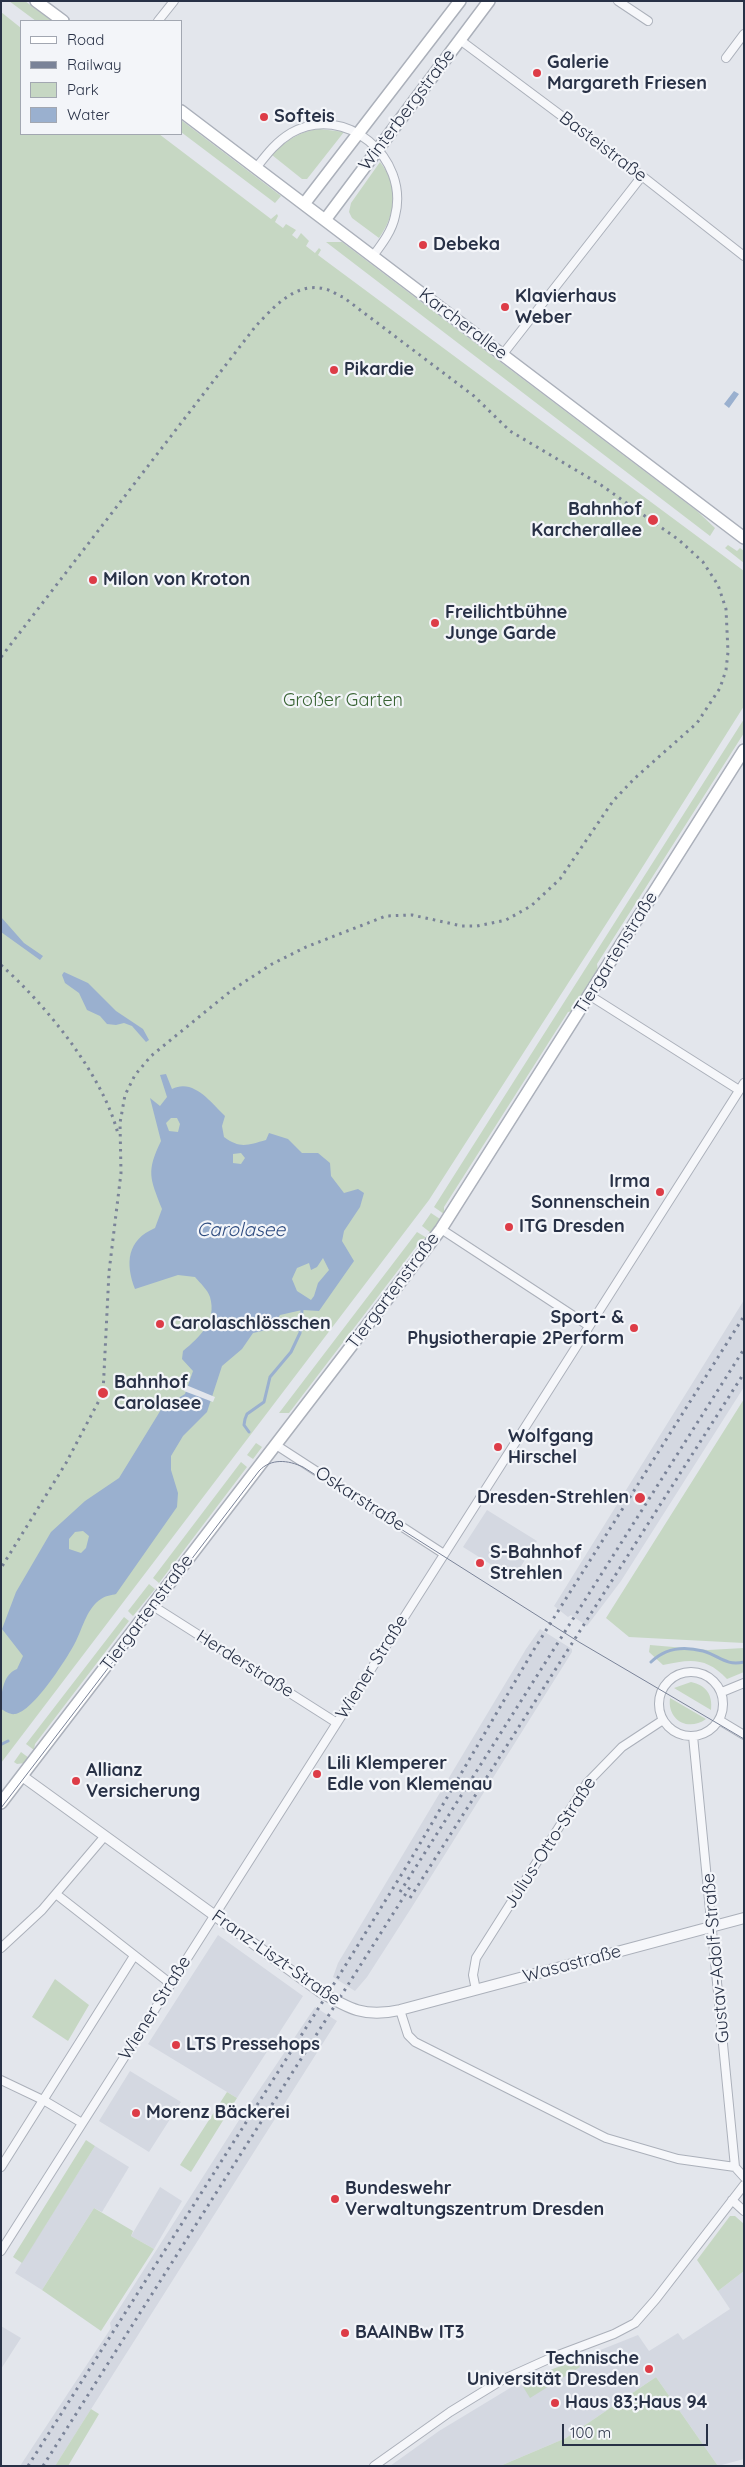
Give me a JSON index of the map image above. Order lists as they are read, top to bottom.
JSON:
{
  "streets": {
    "main road": ["Winterbergstraße", "Karcherallee", "Tiergartenstraße"],
    "street": [
      "Basteistraße",
      "Oskarstraße",
      "Herderstraße",
      "Wiener Straße",
      "Julius-Otto-Straße",
      "Franz-Liszt-Straße",
      "Gustav-Adolf-Straße",
      "Wasastraße"
    ]
  },
  "crossings": [
    ["Winterbergstraße", "Basteistraße"],
    ["Winterbergstraße", "Karcherallee"],
    ["Tiergartenstraße", "Oskarstraße"],
    ["Tiergartenstraße", "Herderstraße"],
    ["Tiergartenstraße", "Franz-Liszt-Straße"],
    ["Oskarstraße", "Wiener Straße"],
    ["Herderstraße", "Wiener Straße"],
    ["Wiener Straße", "Franz-Liszt-Straße"],
    ["Julius-Otto-Straße", "Gustav-Adolf-Straße"],
    ["Julius-Otto-Straße", "Wasastraße"],
    ["Franz-Liszt-Straße", "Wasastraße"],
    ["Gustav-Adolf-Straße", "Wasastraße"]
  ],
  "water": ["Carolasee"],
  "parks": ["Großer Garten"],
  "places": [
    "Galerie Margareth Friesen",
    "Softeis",
    "Debeka",
    "Klavierhaus Weber",
    "Pikardie",
    "Bahnhof Karcherallee",
    "Milon von Kroton",
    "Freilichtbühne Junge Garde",
    "Irma Sonnenschein",
    "ITG Dresden",
    "Carolaschlösschen",
    "Sport- & Physiotherapie 2Perform",
    "Bahnhof Carolasee",
    "Wolfgang Hirschel",
    "Dresden-Strehlen",
    "S-Bahnhof Strehlen",
    "Lili Klemperer Edle von Klemenau",
    "Allianz Versicherung",
    "LTS Pressehops",
    "Morenz Bäckerei",
    "Bundeswehr Verwaltungszentrum Dresden",
    "BAAINBw IT3",
    "Technische Universität Dresden",
    "Haus 83;Haus 94"
  ],
  "legend": [
    "Road",
    "Railway",
    "Park",
    "Water"
  ],
  "scale_bar": "100 m"
}
